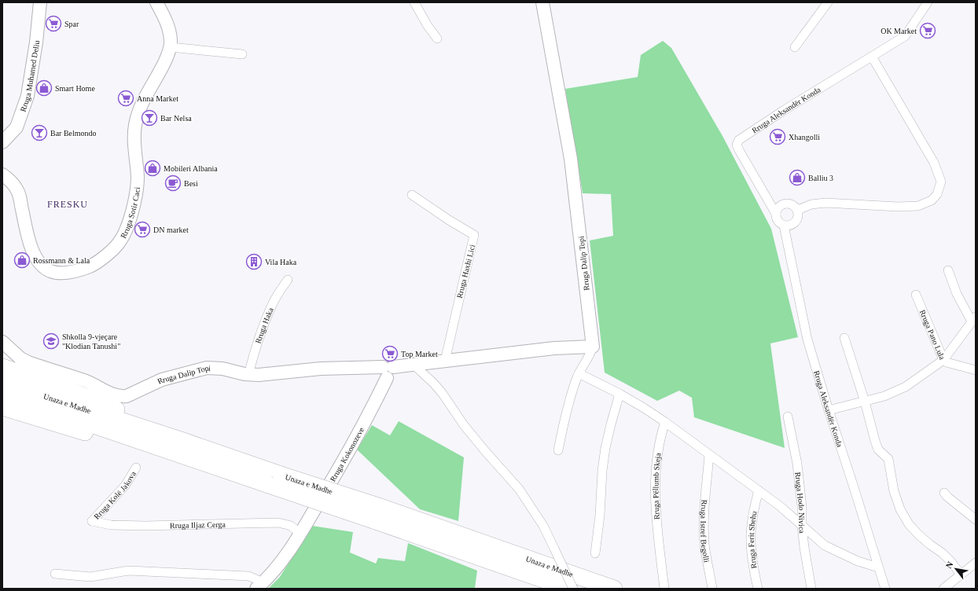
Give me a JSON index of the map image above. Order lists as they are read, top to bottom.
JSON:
{
  "streets": {
    "highway": ["Unaza e Madhe"],
    "street": [
      "Rruga Muhamed Deliu",
      "Rruga Aleksandër Konda",
      "Rruga Sotir Caci",
      "Rruga Dalip Topi",
      "Rruga Haxhi Lici",
      "Rruga Haka",
      "Rruga Pano Lula",
      "Rruga Kokonozeve",
      "Rruga Pëllumb Skeja",
      "Rruga Kolë Jakova",
      "Rruga Hodo Nivica",
      "Rruga Iljaz Cerga",
      "Rruga Istref Begolli",
      "Rruga Ferit Shehu"
    ]
  },
  "crossings": [
    ["Rruga Dalip Topi", "Rruga Haxhi Lici"],
    ["Rruga Dalip Topi", "Rruga Haka"],
    ["Rruga Dalip Topi", "Rruga Kokonozeve"],
    ["Unaza e Madhe", "Rruga Kokonozeve"],
    ["Rruga Kokonozeve", "Rruga Iljaz Cerga"],
    ["Rruga Kolë Jakova", "Rruga Iljaz Cerga"]
  ],
  "districts": ["FRESKU"],
  "places": {
    "supermarket": [
      "Spar",
      "OK Market",
      "Anna Market",
      "Xhangolli",
      "DN market",
      "Top Market"
    ],
    "shop": [
      "Smart Home",
      "Mobileri Albania",
      "Balliu 3",
      "Rossmann & Lala"
    ],
    "bar": ["Bar Nelsa", "Bar Belmondo"],
    "cafe": ["Besi"],
    "building": ["Vila Haka"],
    "school or university": ["Shkolla 9-vjeçare \"Klodian Tanushi\""]
  },
  "north": "top left"
}
